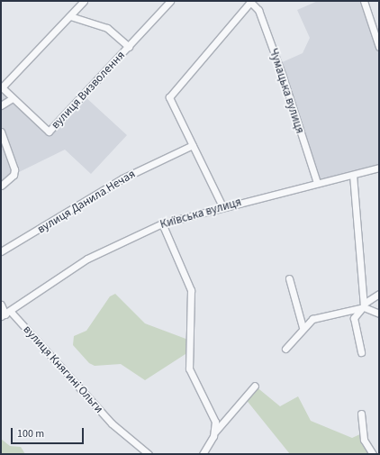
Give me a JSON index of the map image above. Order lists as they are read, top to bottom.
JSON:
{
  "streets": {
    "street": [
      "вулиця Визволення",
      "Чумацька вулиця",
      "вулиця Данила Нечая",
      "Київська вулиця",
      "вулиця Княгині Ольги"
    ]
  },
  "crossings": [
    ["Чумацька вулиця", "Київська вулиця"],
    ["Київська вулиця", "вулиця Княгині Ольги"]
  ],
  "scale_bar": "100 m"
}
